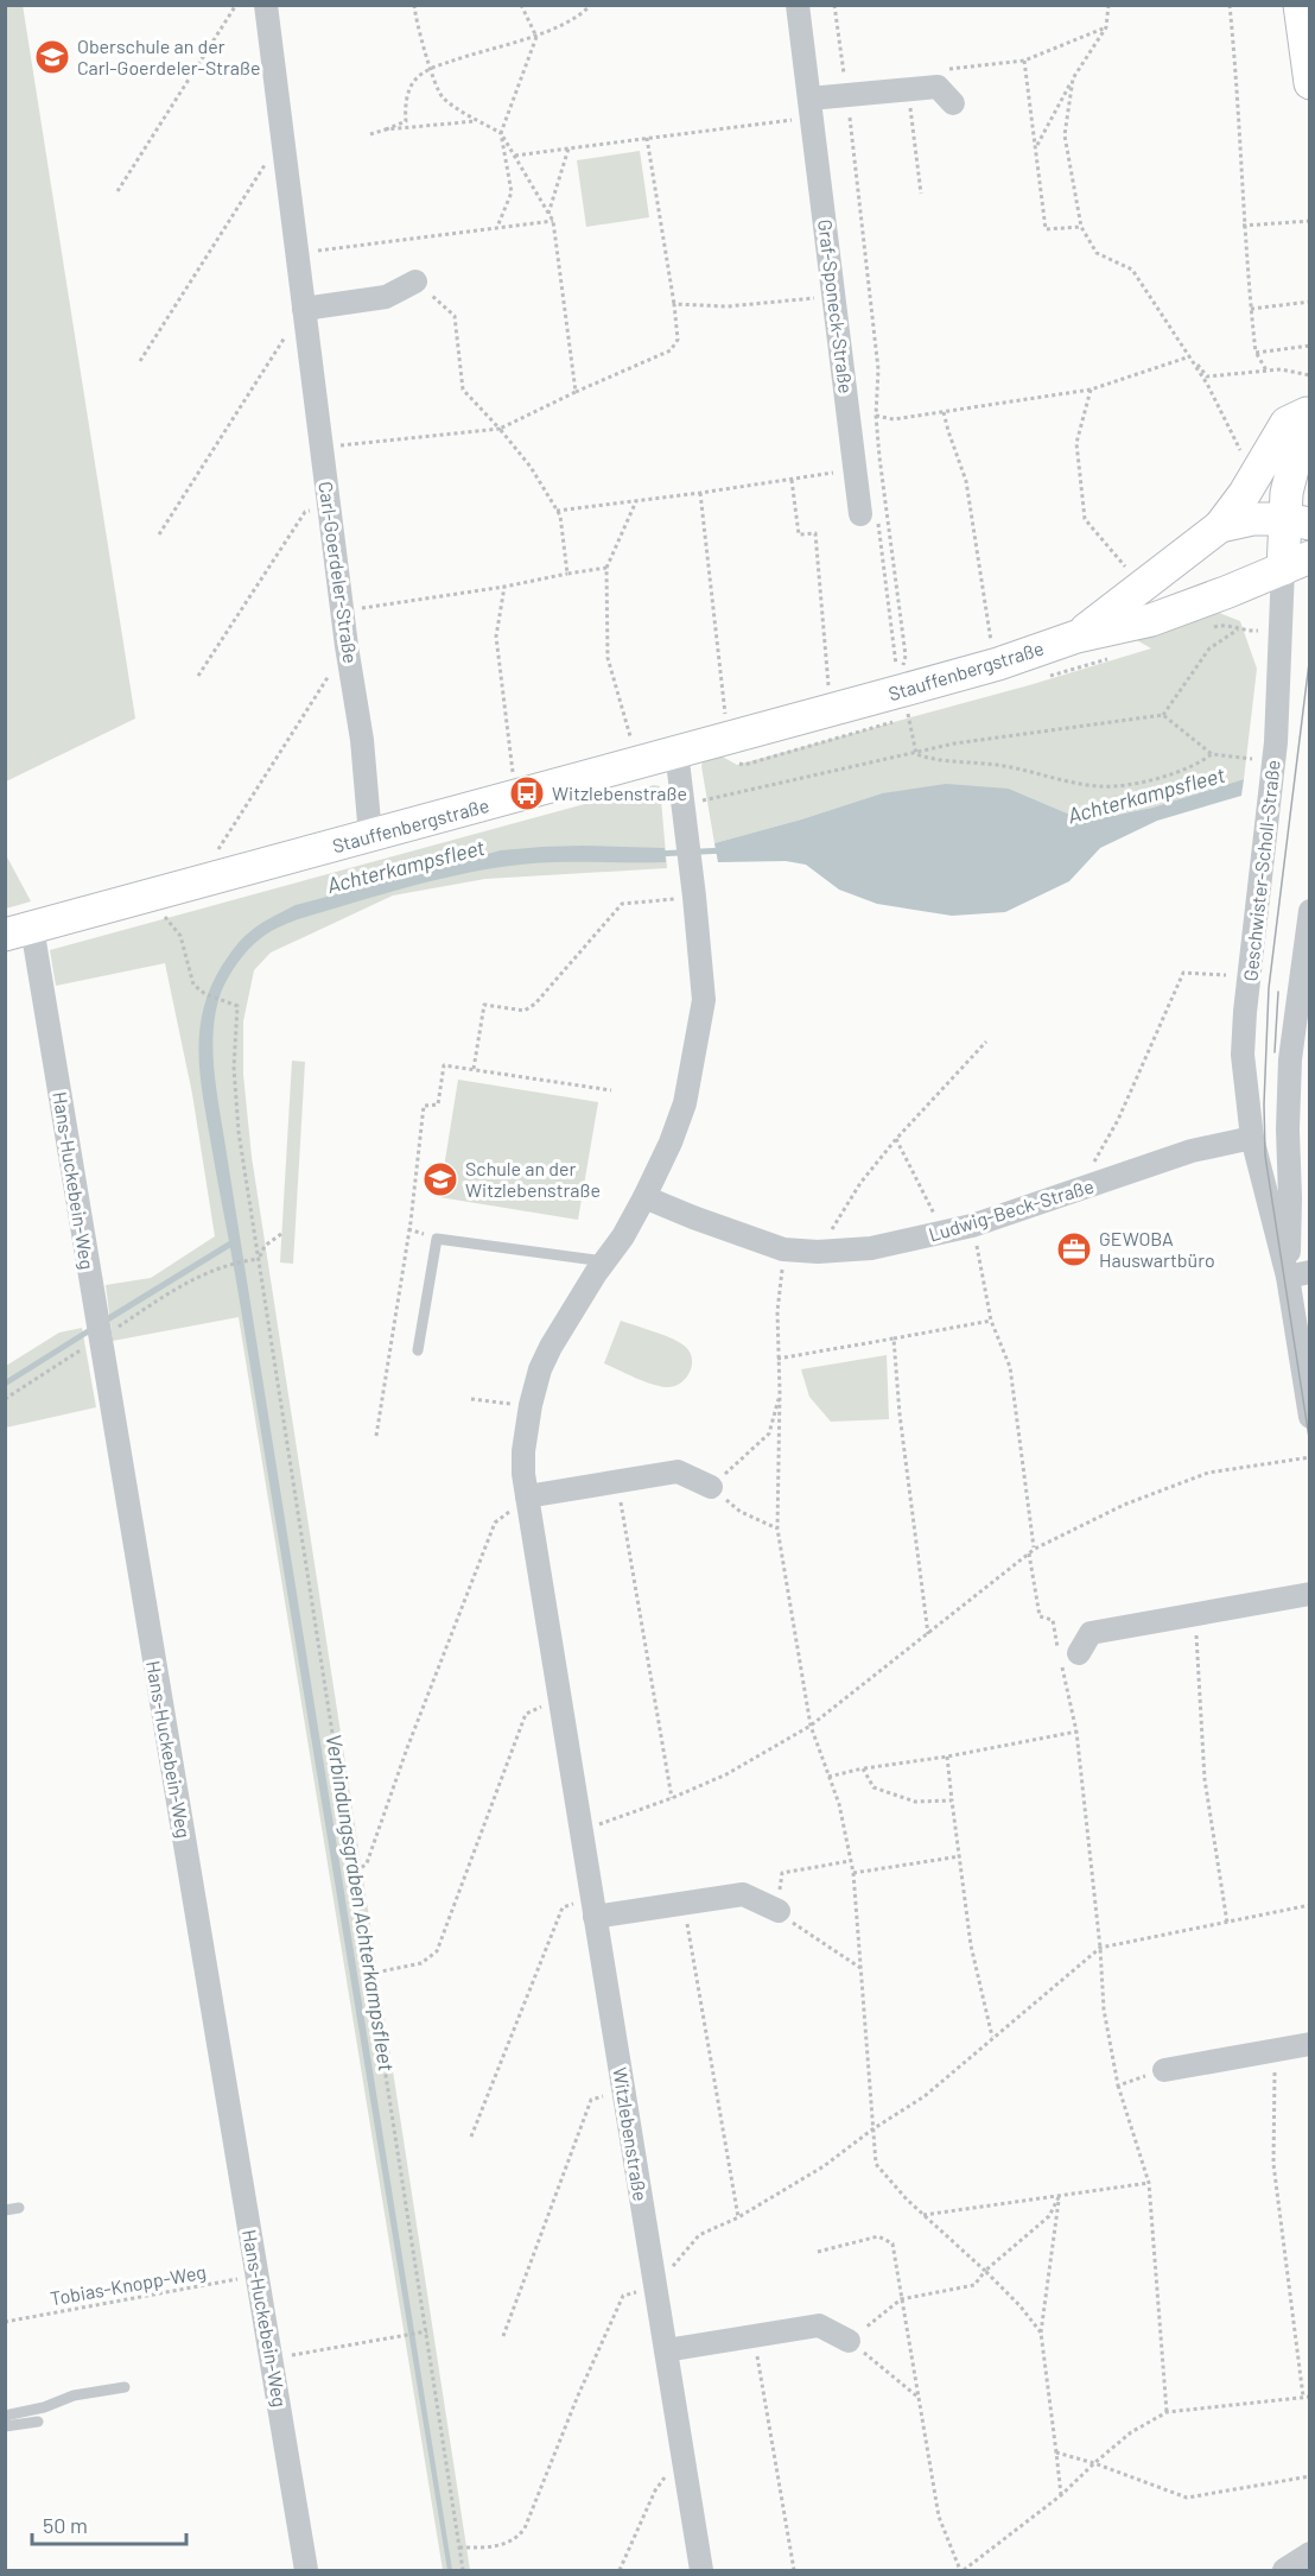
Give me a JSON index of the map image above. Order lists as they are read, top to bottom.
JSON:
{
  "streets": {
    "street": [
      "Graf-Sponeck-Straße",
      "Carl-Goerdeler-Straße",
      "Stauffenbergstraße",
      "Geschwister-Scholl-Straße",
      "Hans-Huckebein-Weg",
      "Ludwig-Beck-Straße",
      "Witzlebenstraße"
    ],
    "path": ["Tobias-Knopp-Weg"]
  },
  "crossings": [
    ["Carl-Goerdeler-Straße", "Stauffenbergstraße"],
    ["Stauffenbergstraße", "Geschwister-Scholl-Straße"],
    ["Stauffenbergstraße", "Hans-Huckebein-Weg"],
    ["Stauffenbergstraße", "Witzlebenstraße"],
    ["Geschwister-Scholl-Straße", "Ludwig-Beck-Straße"],
    ["Hans-Huckebein-Weg", "Tobias-Knopp-Weg"],
    ["Ludwig-Beck-Straße", "Witzlebenstraße"]
  ],
  "water": ["Achterkampsfleet", "Verbindungsgraben Achterkampsfleet"],
  "places": {
    "school or university": ["Oberschule an der Carl-Goerdeler-Straße", "Schule an der Witzlebenstraße"],
    "bus stop": ["Witzlebenstraße"],
    "office": ["GEWOBA Hauswartbüro"]
  },
  "scale_bar": "50 m"
}
